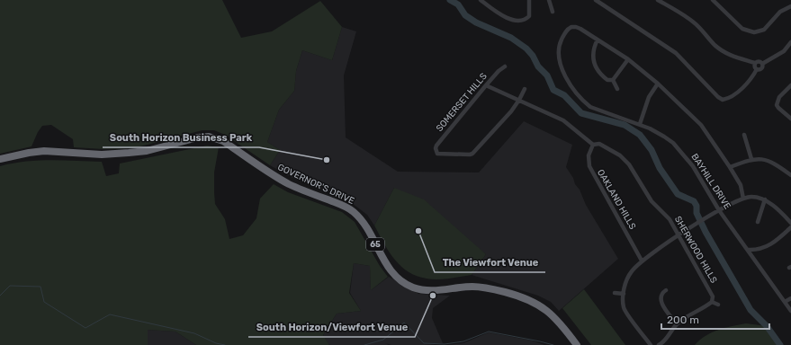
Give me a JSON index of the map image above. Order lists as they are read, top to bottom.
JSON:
{
  "streets": {
    "highway": ["GOVERNOR'S DRIVE", "65"],
    "street": [
      "SOMERSET HILLS",
      "BAYHILL DRIVE",
      "OAKLAND HILLS",
      "SHERWOOD HILLS"
    ]
  },
  "crossings": [
    ["SOMERSET HILLS", "SHERWOOD HILLS"],
    ["OAKLAND HILLS", "SHERWOOD HILLS"]
  ],
  "places": ["South Horizon Business Park", "The Viewfort Venue", "South Horizon/Viewfort Venue"],
  "scale_bar": "200 m"
}
